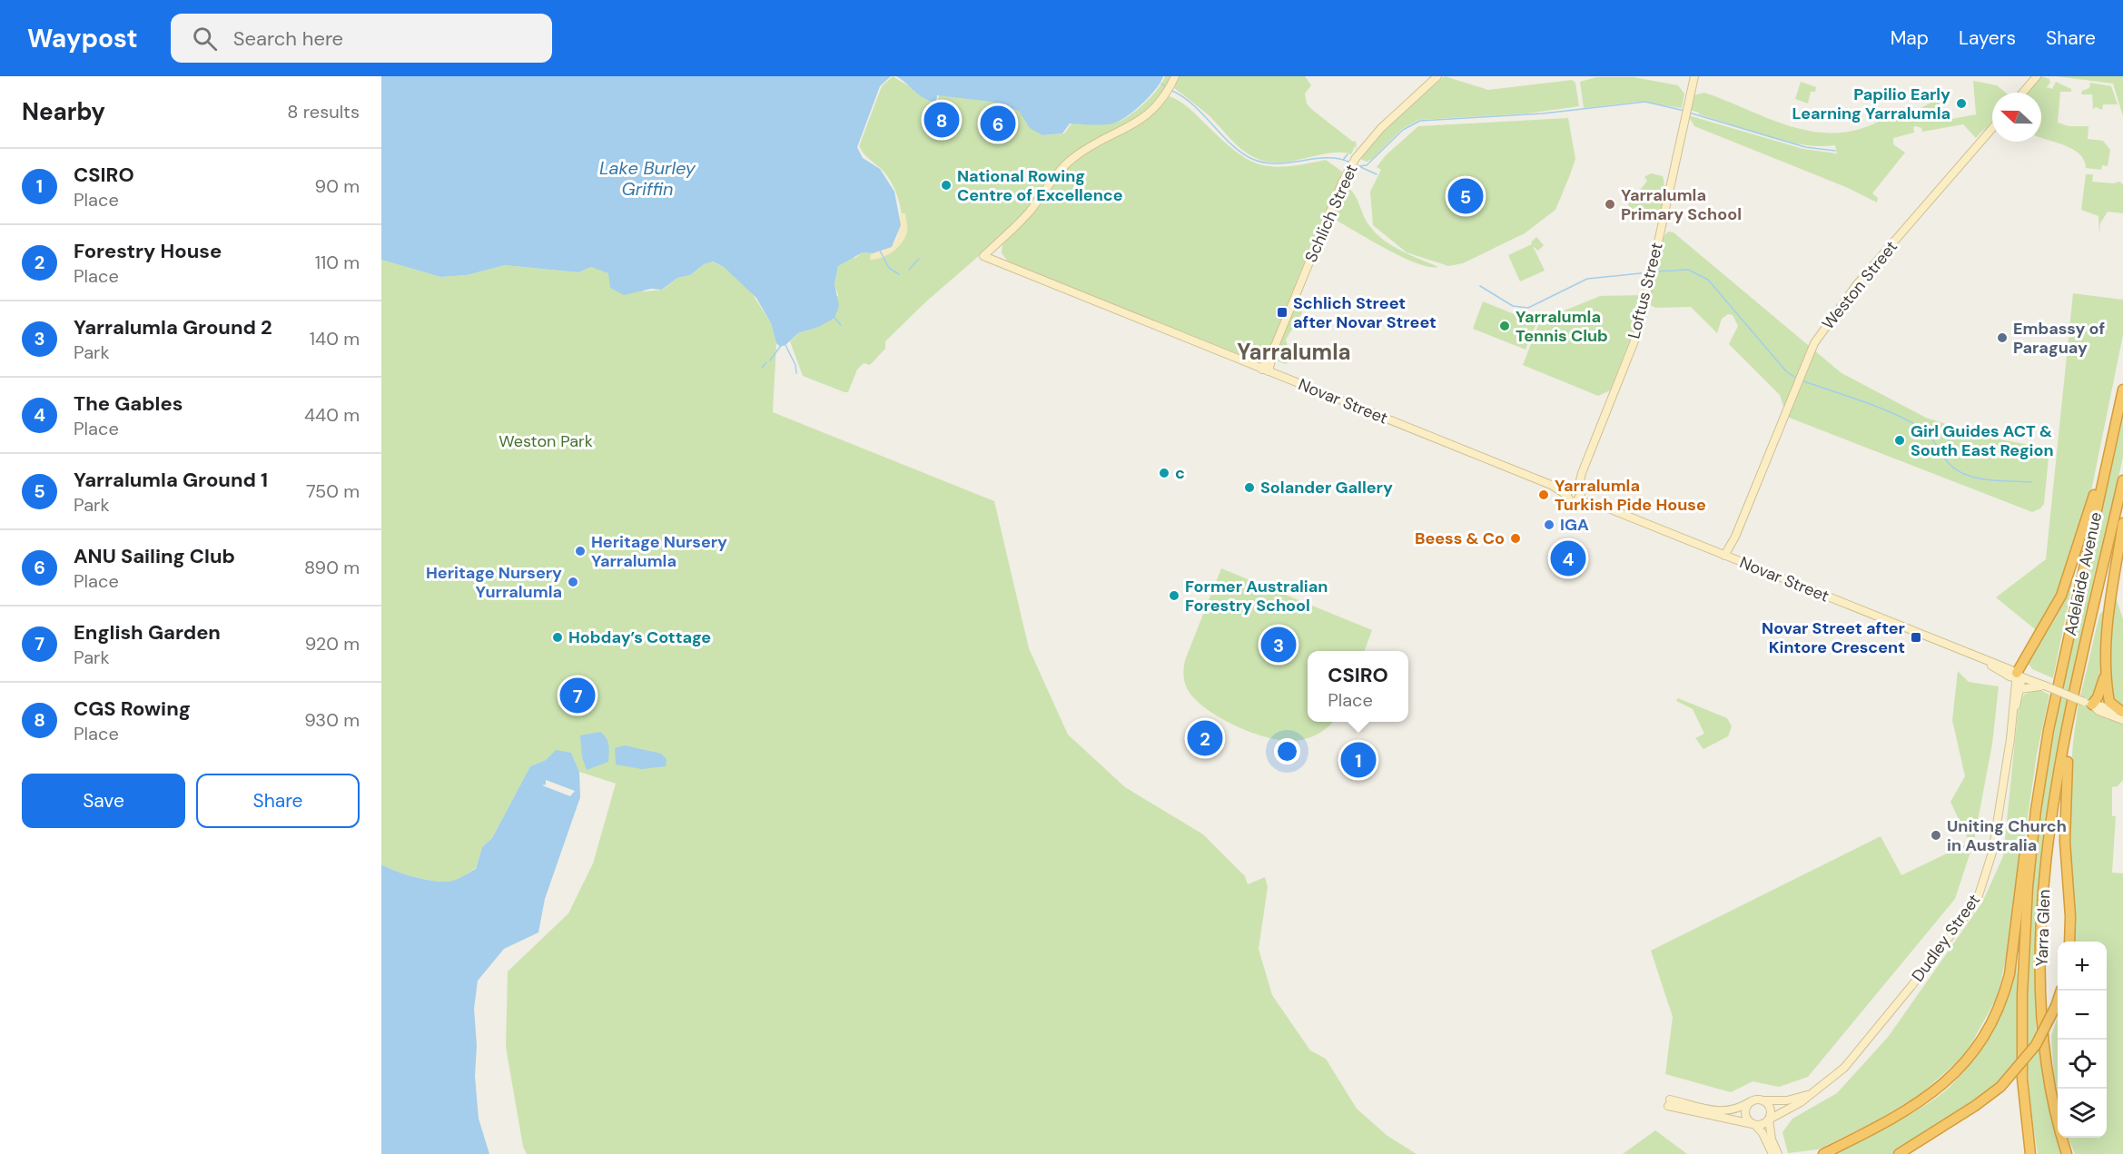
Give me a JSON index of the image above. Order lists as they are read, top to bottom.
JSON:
{
  "streets": {
    "highway": ["Adelaide Avenue", "Yarra Glen"],
    "main road": [
      "Schlich Street",
      "Weston Street",
      "Loftus Street",
      "Novar Street",
      "Dudley Street"
    ]
  },
  "crossings": [
    ["Schlich Street", "Novar Street"],
    ["Weston Street", "Novar Street"],
    ["Loftus Street", "Novar Street"],
    ["Novar Street", "Adelaide Avenue"],
    ["Novar Street", "Yarra Glen"],
    ["Novar Street", "Dudley Street"],
    ["Adelaide Avenue", "Yarra Glen"]
  ],
  "districts": ["Yarralumla"],
  "water": ["Lake Burley Griffin"],
  "parks": ["Weston Park"],
  "places": {
    "other": [
      "Papilio Early Learning Yarralumla",
      "National Rowing Centre of Excellence",
      "Yarralumla Primary School",
      "Yarralumla Tennis Club",
      "Embassy of Paraguay",
      "Girl Guides ACT & South East Region",
      "c",
      "Solander Gallery",
      "Yarralumla Turkish Pide House",
      "IGA",
      "Beess & Co",
      "Heritage Nursery Yarralumla",
      "Heritage Nursery Yurralumla",
      "Former Australian Forestry School",
      "Hobday’s Cottage",
      "Uniting Church in Australia"
    ],
    "transit": ["Schlich Street after Novar Street", "Novar Street after Kintore Crescent"]
  },
  "north": "left",
  "page": {
    "header": "Waypost",
    "search": "Search here",
    "nav": ["Map", "Layers", "Share"],
    "heading": ["Nearby", "8 results"],
    "pins": [
      "8",
      "6",
      "5",
      "4",
      "3",
      "7",
      "2",
      "1"
    ],
    "list": [
      {
        "mark": "1",
        "name": "CSIRO",
        "note": "Place",
        "value": "90 m"
      },
      {
        "mark": "2",
        "name": "Forestry House",
        "note": "Place",
        "value": "110 m"
      },
      {
        "mark": "3",
        "name": "Yarralumla Ground 2",
        "note": "Park",
        "value": "140 m"
      },
      {
        "mark": "4",
        "name": "The Gables",
        "note": "Place",
        "value": "440 m"
      },
      {
        "mark": "5",
        "name": "Yarralumla Ground 1",
        "note": "Park",
        "value": "750 m"
      },
      {
        "mark": "6",
        "name": "ANU Sailing Club",
        "note": "Place",
        "value": "890 m"
      },
      {
        "mark": "7",
        "name": "English Garden",
        "note": "Park",
        "value": "920 m"
      },
      {
        "mark": "8",
        "name": "CGS Rowing",
        "note": "Place",
        "value": "930 m"
      }
    ],
    "popup": ["CSIRO", "Place"],
    "buttons": ["Save", "Share"],
    "map_buttons": ["+", "−"]
  }
}
